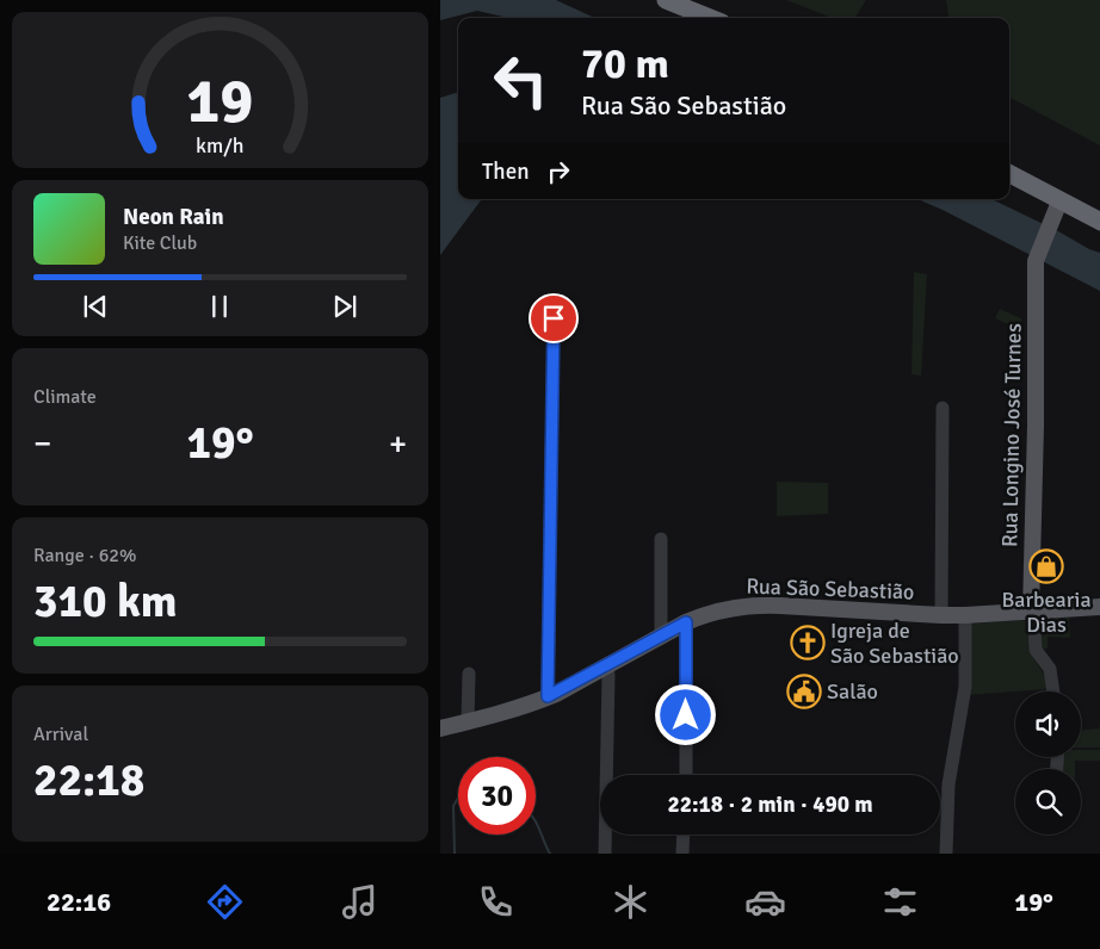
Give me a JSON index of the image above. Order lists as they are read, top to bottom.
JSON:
{
  "streets": {
    "main road": ["Rua Longino José Turnes", "Rua São Sebastião"]
  },
  "crossings": [
    ["Rua Longino José Turnes", "Rua São Sebastião"]
  ],
  "places": {
    "shop": ["Barbearia Dias"],
    "church": ["Igreja de São Sebastião"],
    "public building": ["Salão"]
  },
  "page": {
    "turn": ["70 m", "Rua São Sebastião"],
    "then": "Then",
    "song": ["Neon Rain", "Kite Club"],
    "tile": [
      "Climate",
      ["Range · 62%", "310 km"],
      ["Arrival", "22:18"]
    ],
    "heat": ["−", "19°", "+"],
    "limit": "30",
    "trip": "22:18 · 2 min · 490 m",
    "tabs": ["22:16", "19°"],
    "gauge": ["19", "km/h"]
  }
}
